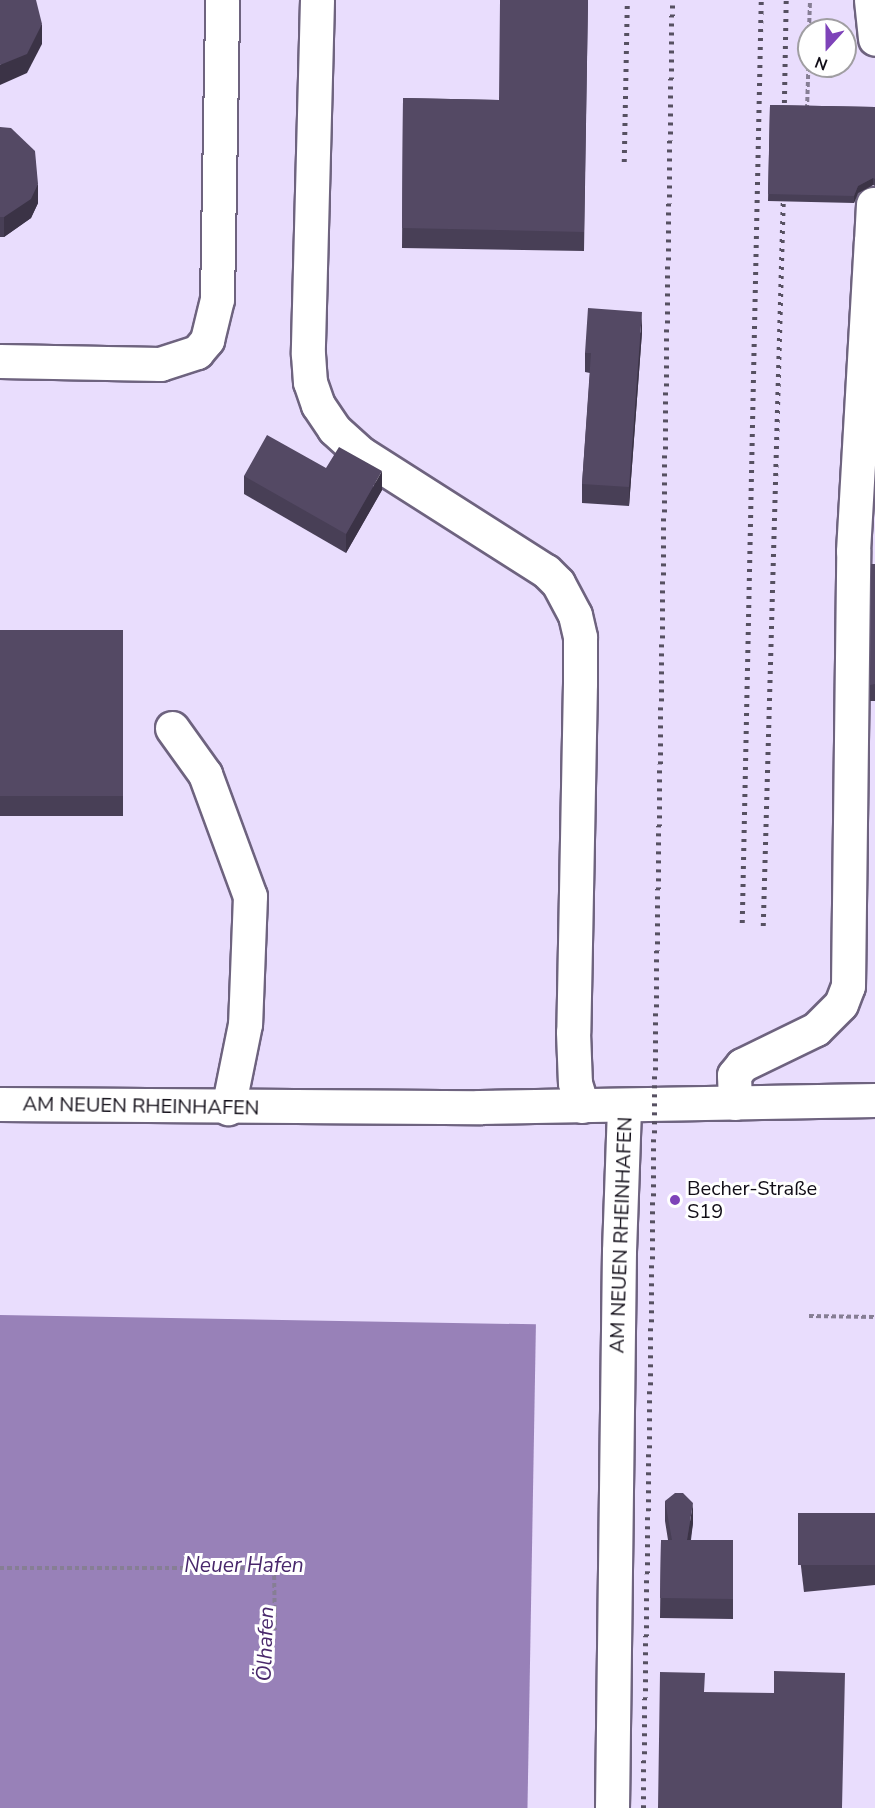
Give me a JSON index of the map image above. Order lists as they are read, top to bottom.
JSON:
{
  "streets": {
    "street": ["AM NEUEN RHEINHAFEN"]
  },
  "water": ["Neuer Hafen", "Ölhafen"],
  "places": ["Becher-Straße S19"],
  "north": "bottom"
}
